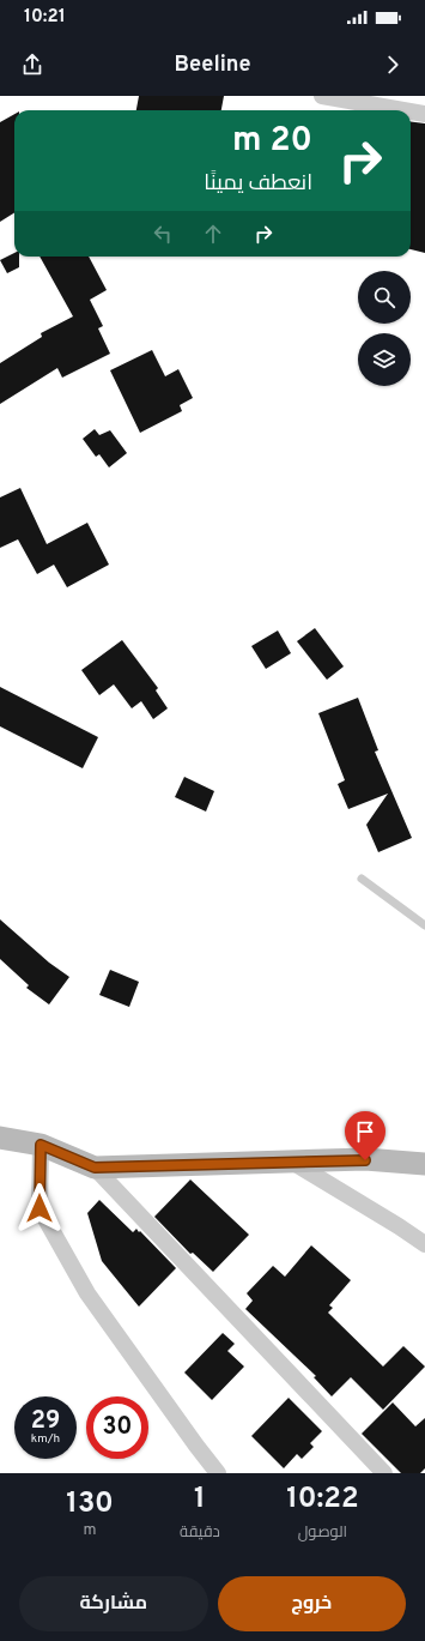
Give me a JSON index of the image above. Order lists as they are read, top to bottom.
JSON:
{
  "page": {
    "status": "10:21",
    "header": "Beeline",
    "turn": ["20 m", "انعطف يمينًا"],
    "speed": "29 km/h",
    "limit": "30",
    "eta": [
      "10:22",
      "الوصول",
      "1",
      "دقيقة",
      "130",
      "m"
    ],
    "buttons": ["خروج", "مشاركة"]
  }
}
